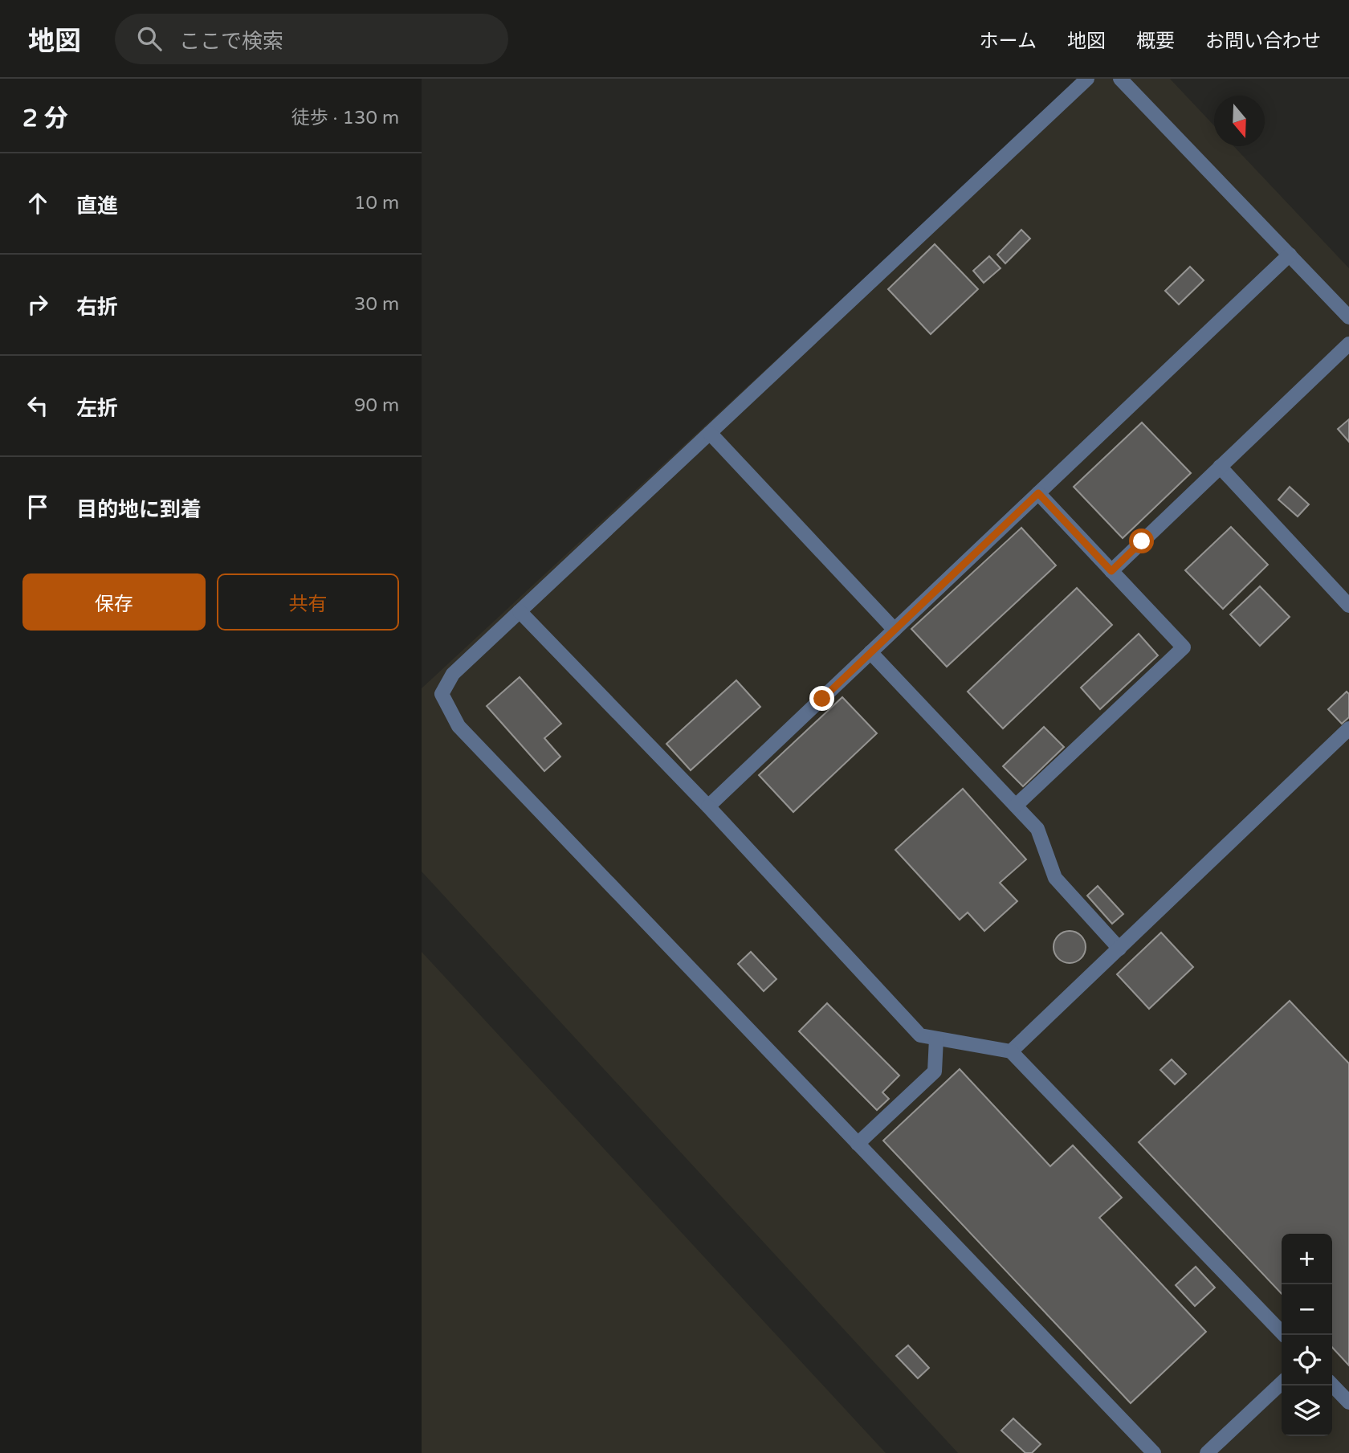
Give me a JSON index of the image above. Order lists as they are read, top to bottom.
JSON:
{
  "north": "bottom",
  "page": {
    "header": "地図",
    "search": "ここで検索",
    "nav": [
      "ホーム",
      "地図",
      "概要",
      "お問い合わせ"
    ],
    "heading": ["2 分", "徒歩 · 130 m"],
    "list": [
      ["直進", "10 m"],
      ["右折", "30 m"],
      ["左折", "90 m"],
      "目的地に到着"
    ],
    "buttons": ["保存", "共有"],
    "map_buttons": ["+", "−"]
  }
}
